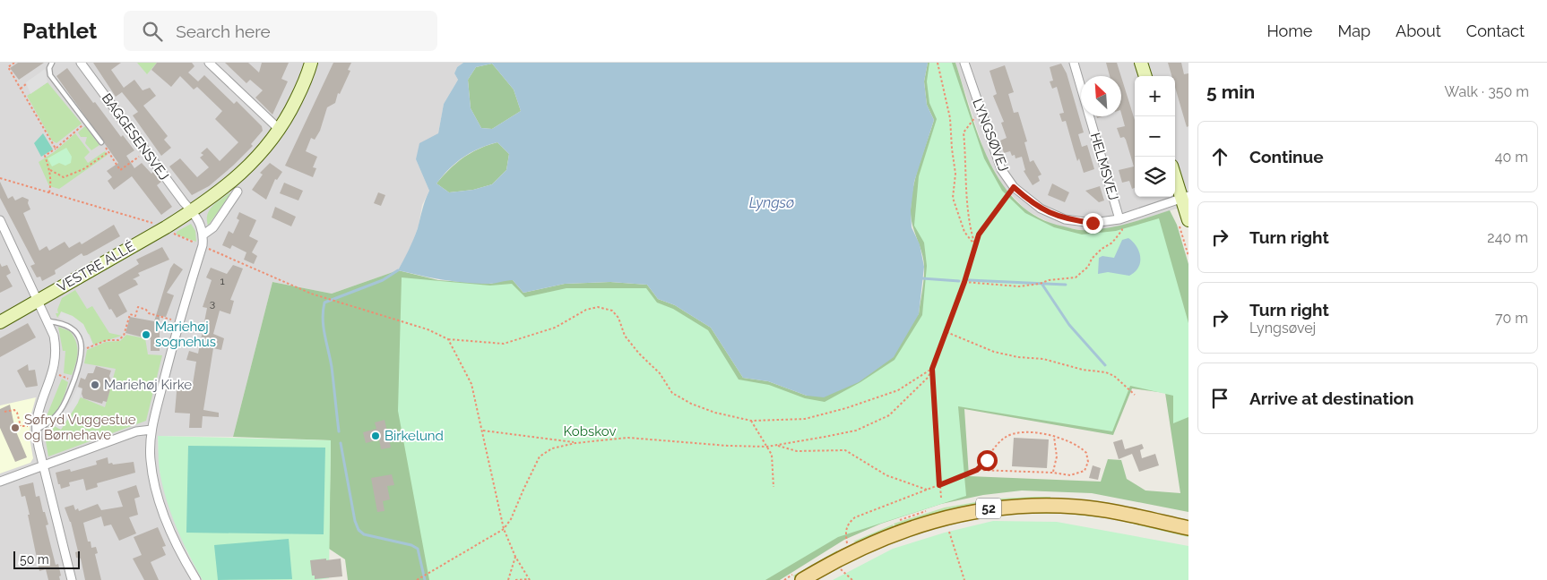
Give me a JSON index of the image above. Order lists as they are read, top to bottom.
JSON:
{
  "streets": {
    "main road": ["52"],
    "street": [
      "LYNGSØVEJ",
      "BAGGESENSVEJ",
      "HELMSVEJ",
      "VESTRE ALLÉ"
    ]
  },
  "crossings": [
    ["LYNGSØVEJ", "HELMSVEJ"],
    ["BAGGESENSVEJ", "VESTRE ALLÉ"]
  ],
  "water": ["Lyngsø"],
  "parks": ["Kobskov"],
  "places": [
    "Mariehøj sognehus",
    "Mariehøj Kirke",
    "Søfryd Vuggestue og Børnehave",
    "Birkelund"
  ],
  "house_numbers": ["1", "3"],
  "scale_bar": "50 m",
  "north": "top left",
  "page": {
    "header": "Pathlet",
    "search": "Search here",
    "nav": [
      "Home",
      "Map",
      "About",
      "Contact"
    ],
    "heading": ["5 min", "Walk · 350 m"],
    "map_buttons": ["+", "−"],
    "list": [
      ["Continue", "40 m"],
      ["Turn right", "240 m"],
      ["Turn right", "Lyngsøvej", "70 m"],
      "Arrive at destination"
    ],
    "scale": "50 m"
  }
}
